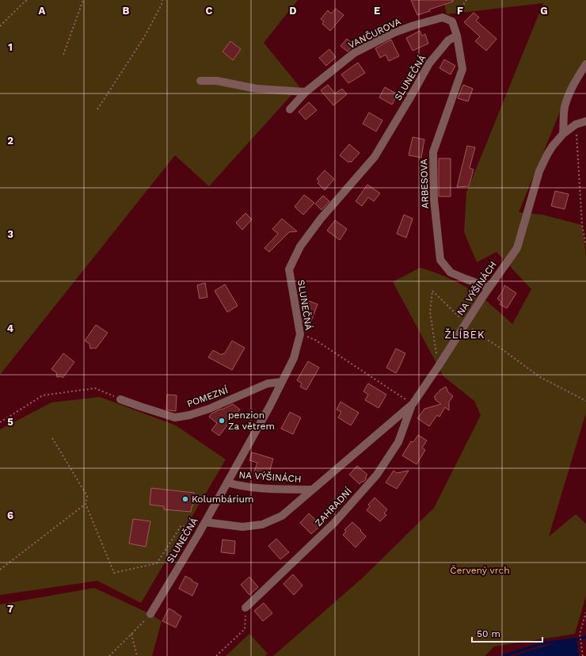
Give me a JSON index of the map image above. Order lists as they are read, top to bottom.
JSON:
{
  "streets": {
    "street": [
      "VANČUROVA",
      "SLUNEČNÁ",
      "ARBESOVA",
      "NA VÝŠINÁCH",
      "POMEZNÍ",
      "ZAHRADNÍ"
    ]
  },
  "crossings": [
    ["SLUNEČNÁ", "ARBESOVA"],
    ["SLUNEČNÁ", "NA VÝŠINÁCH"],
    ["SLUNEČNÁ", "POMEZNÍ"],
    ["ARBESOVA", "NA VÝŠINÁCH"],
    ["NA VÝŠINÁCH", "ZAHRADNÍ"]
  ],
  "districts": ["ŽLÍBEK"],
  "parks": ["Červený vrch"],
  "places": ["penzion Za větrem", "Kolumbárium"],
  "scale_bar": "50 m",
  "grid": {
    "columns": [
      "A",
      "B",
      "C",
      "D",
      "E",
      "F",
      "G"
    ],
    "rows": [
      "1",
      "2",
      "3",
      "4",
      "5",
      "6",
      "7"
    ]
  }
}
